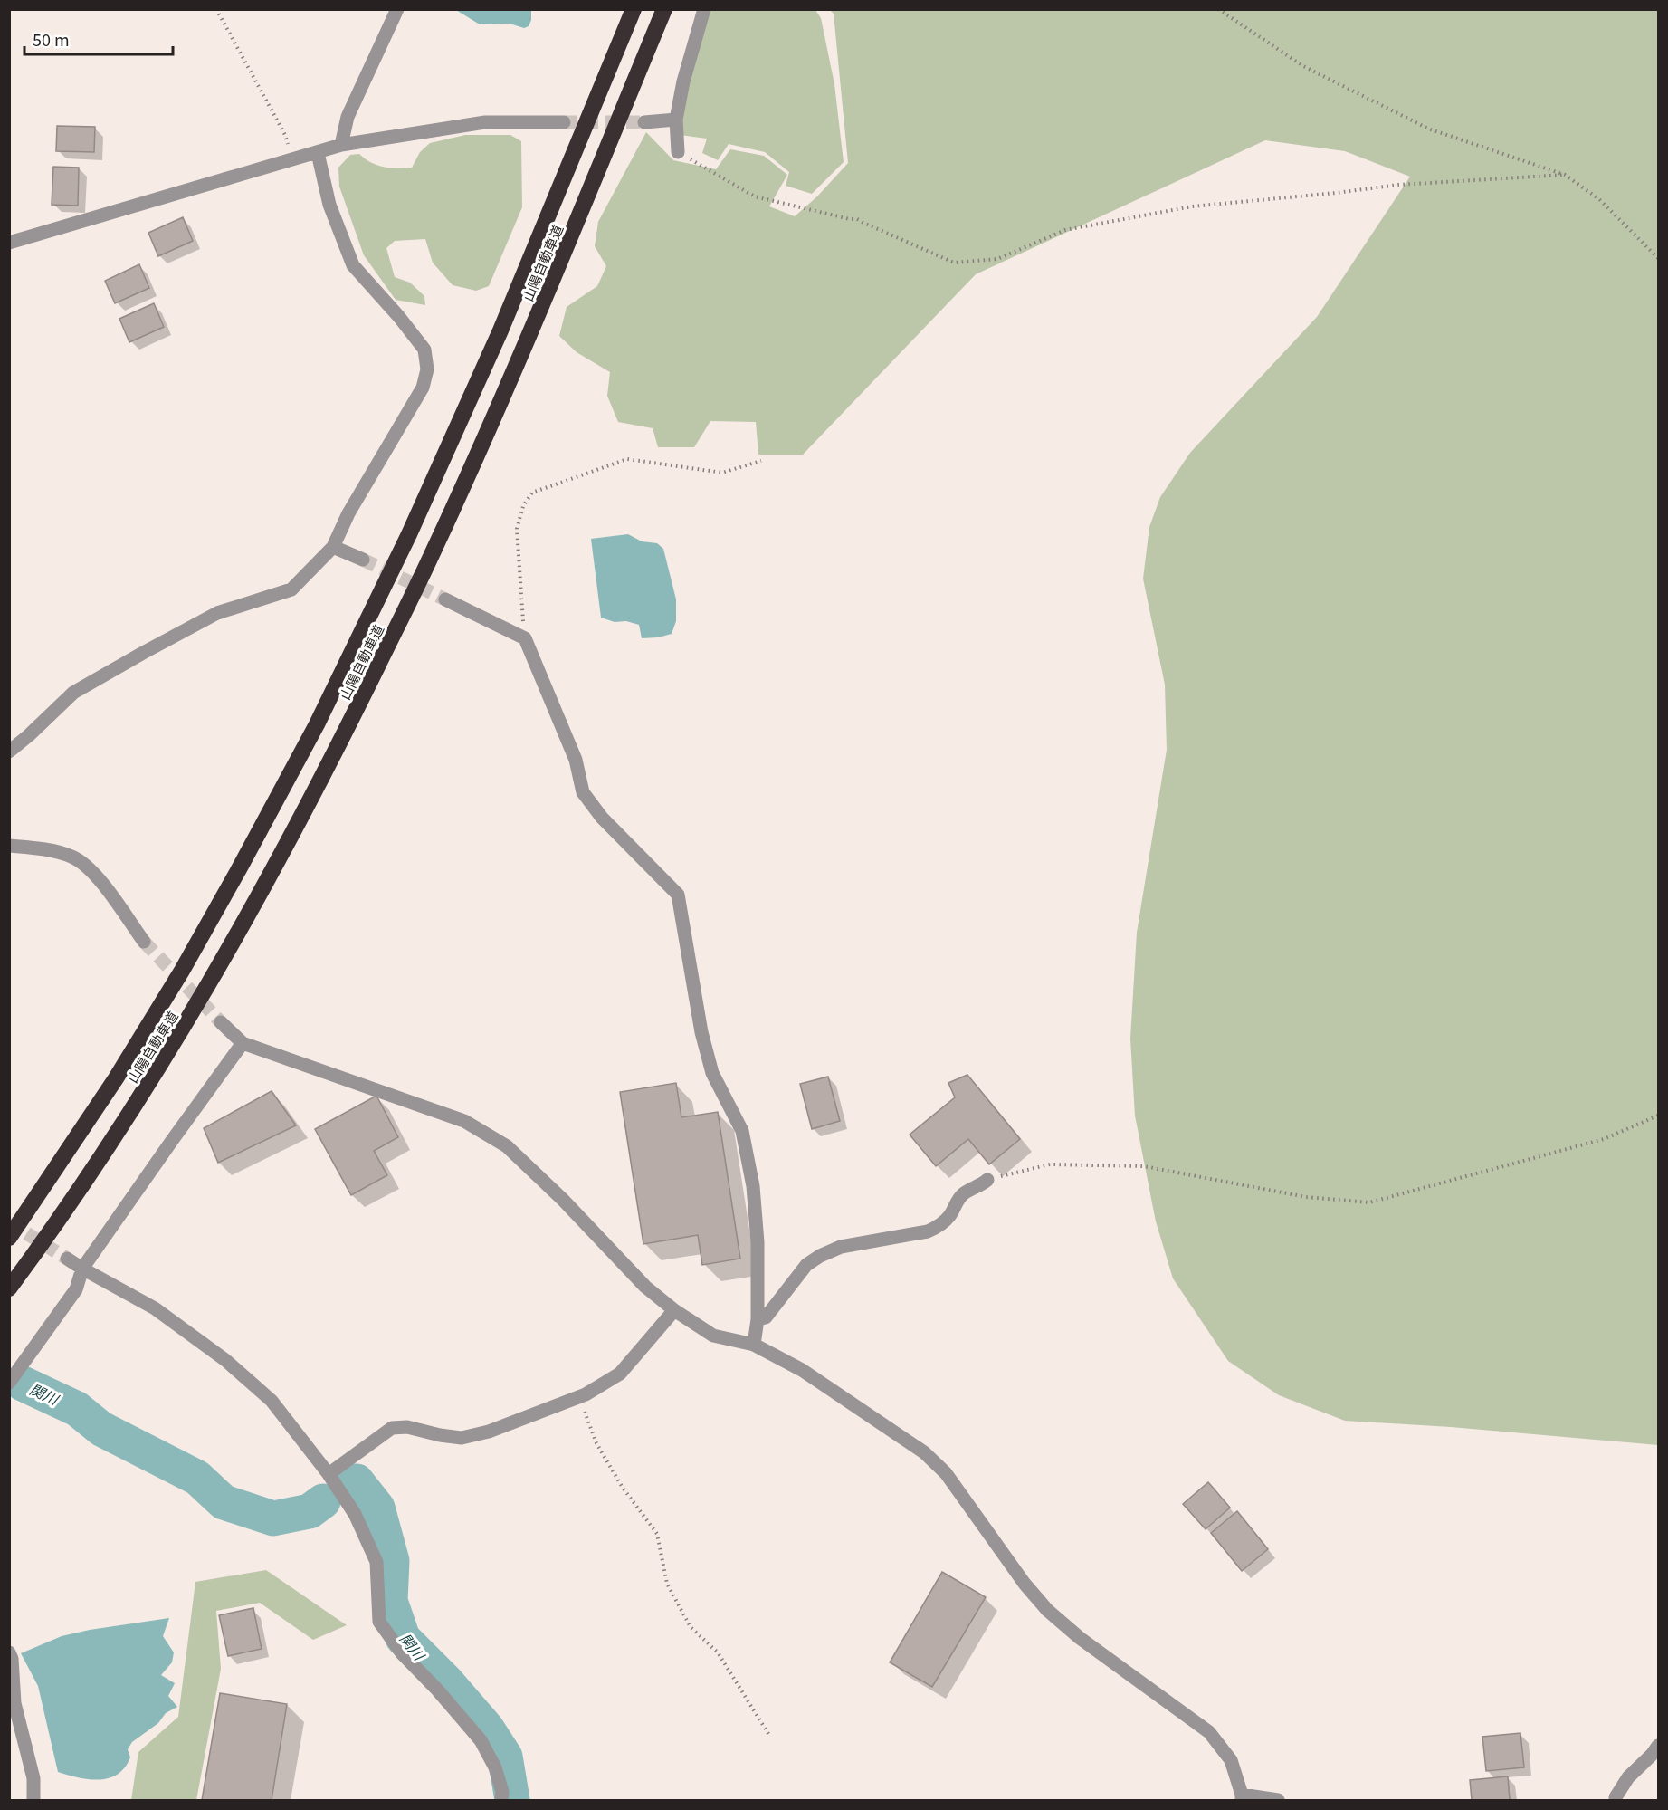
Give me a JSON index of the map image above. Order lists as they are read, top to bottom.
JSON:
{
  "streets": {
    "highway": ["山陽自動車道"]
  },
  "water": ["関川"],
  "scale_bar": "50 m"
}
